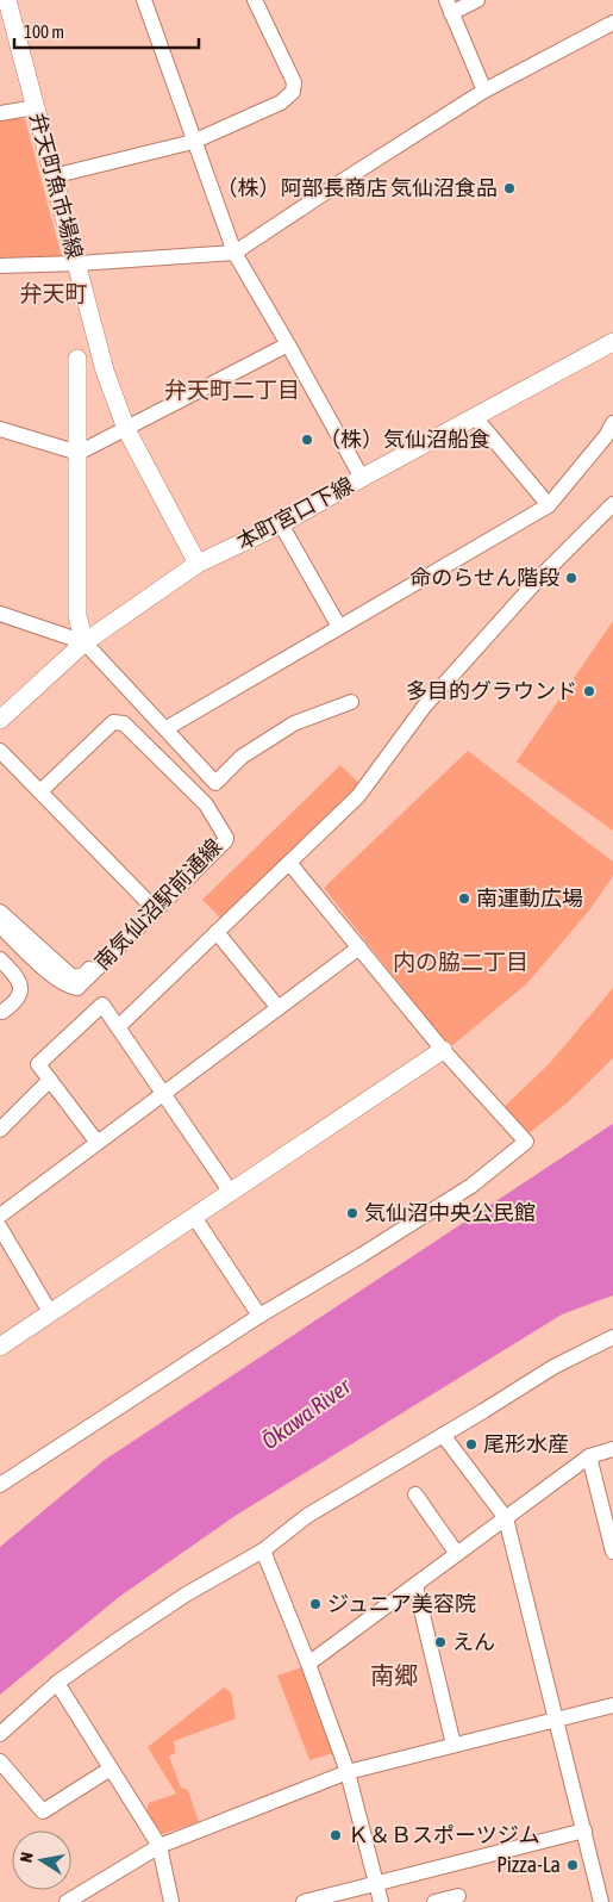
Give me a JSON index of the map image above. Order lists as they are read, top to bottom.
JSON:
{
  "streets": {
    "street": ["弁天町魚市場線", "本町宮口下線", "南気仙沼駅前通線"]
  },
  "crossings": [
    ["弁天町魚市場線", "本町宮口下線"]
  ],
  "districts": [
    "弁天町",
    "弁天町二丁目",
    "内の脇二丁目",
    "南郷"
  ],
  "water": ["Ōkawa River"],
  "places": [
    "（株）阿部長商店 気仙沼食品",
    "（株）気仙沼船食",
    "命のらせん階段",
    "多目的グラウンド",
    "南運動広場",
    "気仙沼中央公民館",
    "尾形水産",
    "ジュニア美容院",
    "えん",
    "Ｋ＆Ｂスポーツジム",
    "Pizza-La"
  ],
  "scale_bar": "100 m",
  "north": "left"
}
